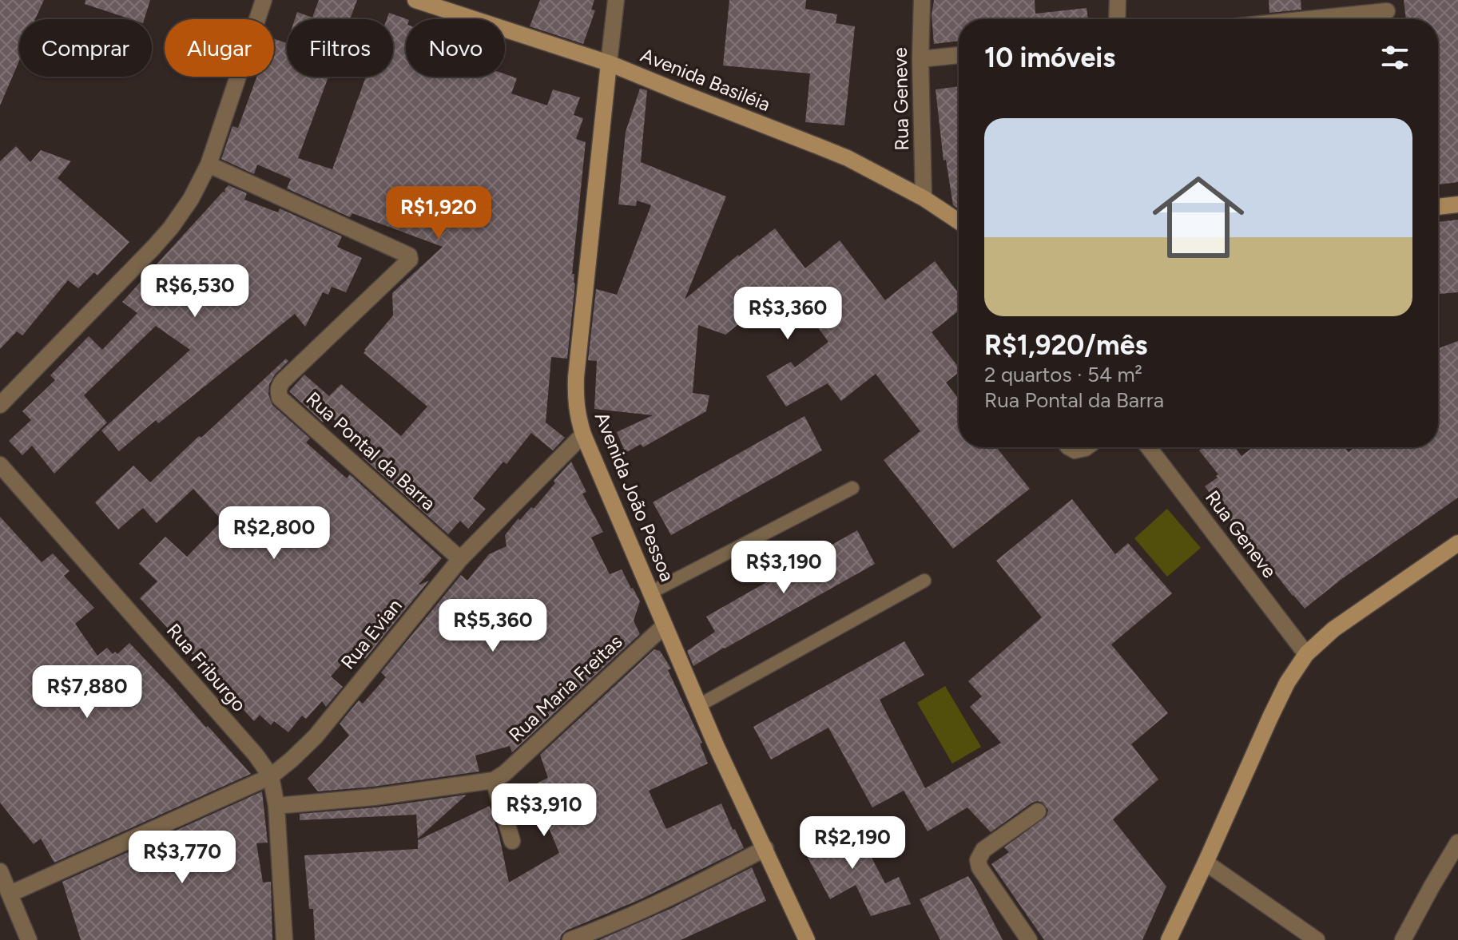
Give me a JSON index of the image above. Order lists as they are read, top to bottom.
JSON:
{
  "streets": {
    "street": [
      "Avenida Basiléia",
      "Rua Geneve",
      "Rua Pontal da Barra",
      "Avenida João Pessoa",
      "Rua Evian",
      "Rua Friburgo",
      "Rua Maria Freitas"
    ]
  },
  "crossings": [
    ["Avenida Basiléia", "Rua Geneve"],
    ["Avenida Basiléia", "Avenida João Pessoa"],
    ["Rua Pontal da Barra", "Rua Evian"],
    ["Avenida João Pessoa", "Rua Evian"],
    ["Avenida João Pessoa", "Rua Maria Freitas"],
    ["Rua Evian", "Rua Friburgo"]
  ],
  "page": {
    "chip": [
      "Comprar",
      "Alugar",
      "Filtros",
      "Novo"
    ],
    "heading": "10 imóveis",
    "list": [
      {
        "name": "R$1,920/mês",
        "note": "2 quartos · 54 m² · Rua Pontal da Barra"
      }
    ],
    "price": [
      "R$1,920",
      "R$6,530",
      "R$3,360",
      "R$2,800",
      "R$3,190",
      "R$5,360",
      "R$7,880",
      "R$3,910",
      "R$2,190",
      "R$3,770"
    ]
  }
}
